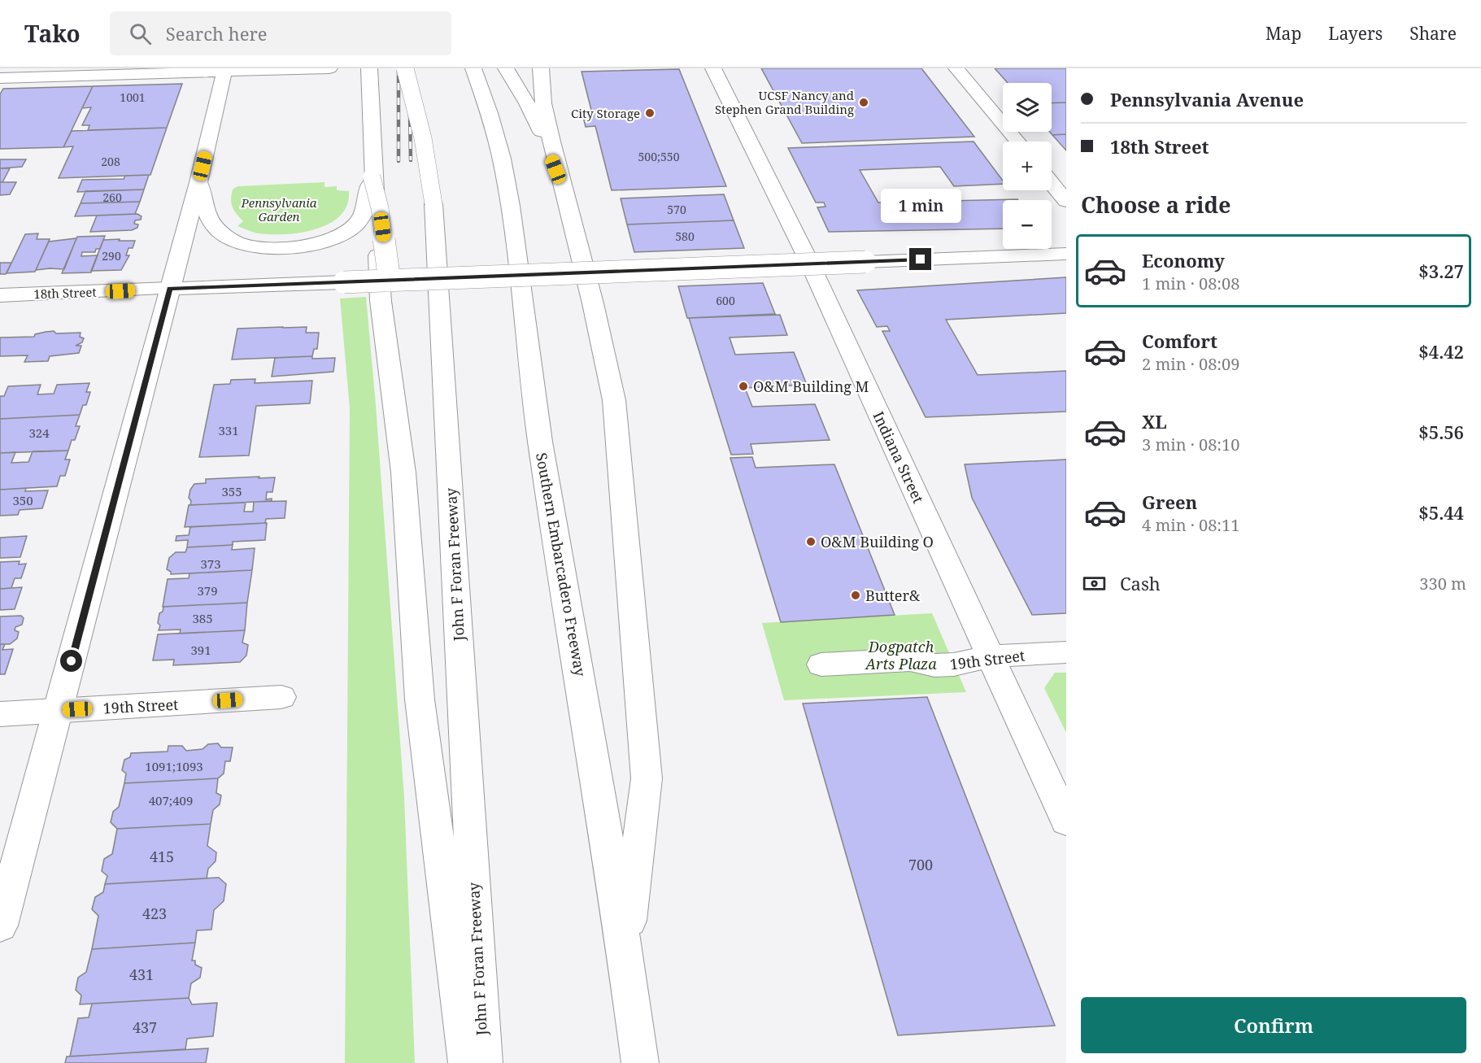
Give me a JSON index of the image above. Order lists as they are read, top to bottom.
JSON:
{
  "streets": {
    "main road": [
      "18th Street",
      "Indiana Street",
      "John F Foran Freeway",
      "Southern Embarcadero Freeway",
      "19th Street"
    ]
  },
  "crossings": [
    ["Indiana Street", "19th Street"]
  ],
  "parks": ["Pennsylvania Garden", "Dogpatch Arts Plaza"],
  "places": [
    "UCSF Nancy and Stephen Grand Building",
    "City Storage",
    "O&M Building M",
    "O&M Building O",
    "Butter&"
  ],
  "house_numbers": [
    "1001",
    "500;550",
    "208",
    "260",
    "570",
    "580",
    "290",
    "600",
    "331",
    "324",
    "355",
    "350",
    "373",
    "379",
    "385",
    "391",
    "1091;1093",
    "407;409",
    "415",
    "700",
    "423",
    "431",
    "437"
  ],
  "page": {
    "header": "Tako",
    "search": "Search here",
    "nav": ["Map", "Layers", "Share"],
    "banner": ["Pennsylvania Avenue", "18th Street"],
    "map_buttons": ["+", "−"],
    "heading": "Choose a ride",
    "bubble": "1 min",
    "list": [
      {
        "name": "Economy",
        "note": "1 min · 08:08",
        "value": "$3.27"
      },
      {
        "name": "Comfort",
        "note": "2 min · 08:09",
        "value": "$4.42"
      },
      {
        "name": "XL",
        "note": "3 min · 08:10",
        "value": "$5.56"
      },
      {
        "name": "Green",
        "note": "4 min · 08:11",
        "value": "$5.44"
      }
    ],
    "pay": ["Cash", "330 m"],
    "buttons": "Confirm"
  }
}
